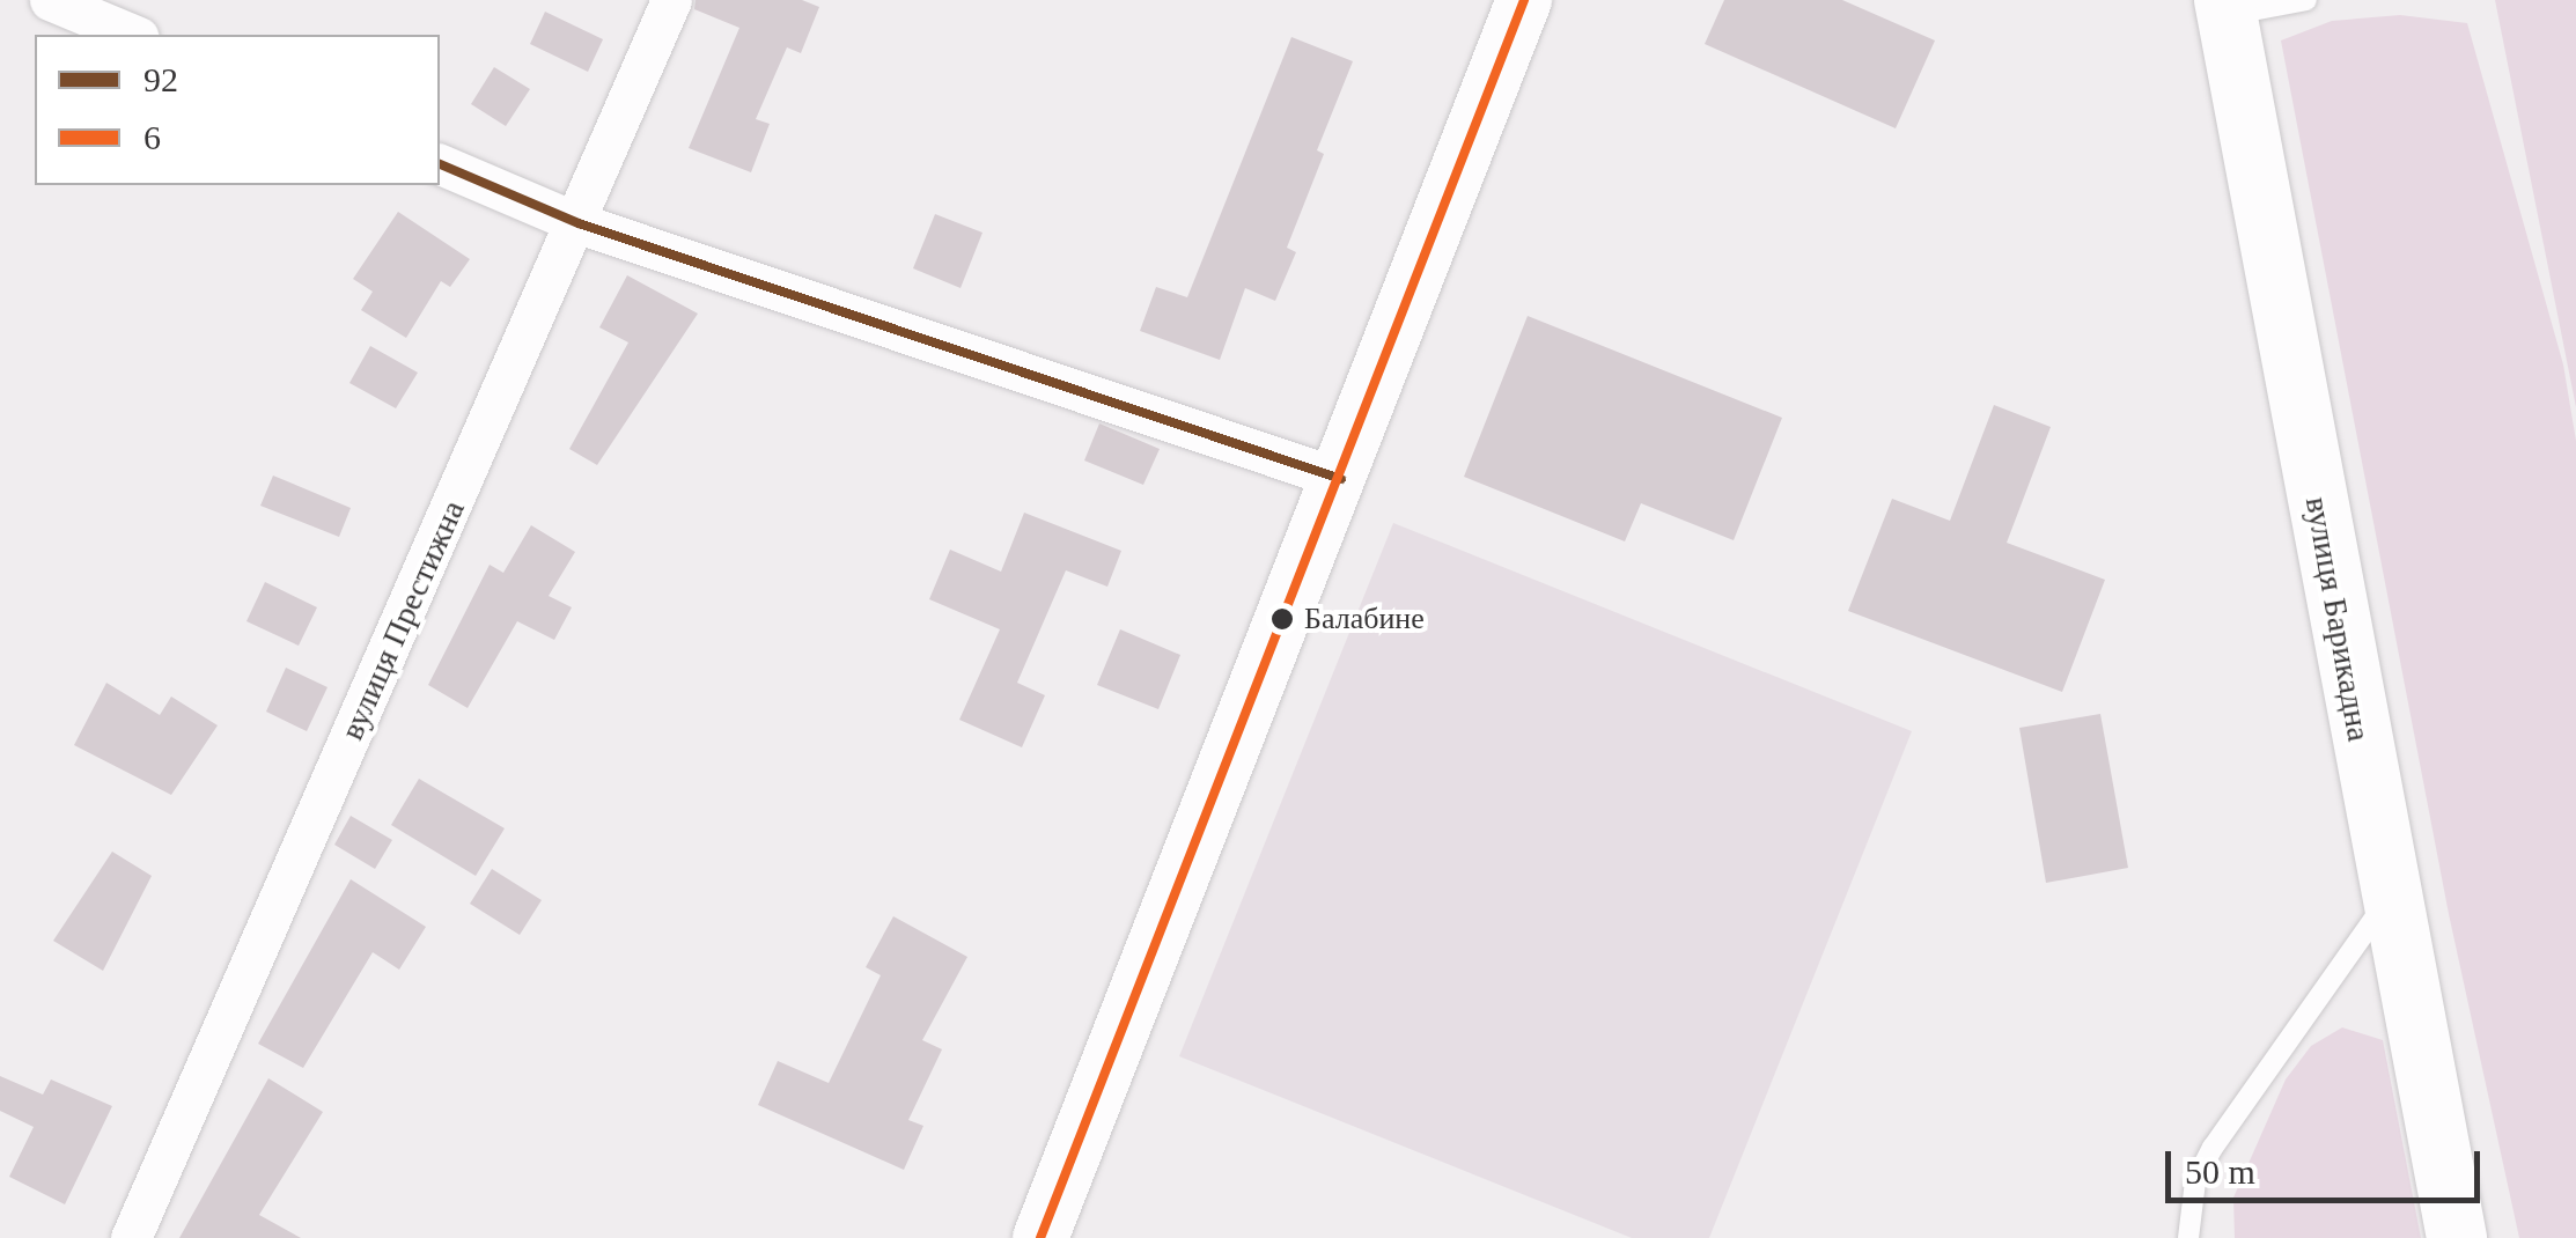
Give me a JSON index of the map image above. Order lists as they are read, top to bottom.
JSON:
{
  "streets": {
    "main road": ["вулиця Барикадна"],
    "street": ["вулиця Престижна"]
  },
  "places": ["Балабине"],
  "lines": ["transit line 6", "transit line 92"],
  "legend": ["92", "6"],
  "scale_bar": "50 m"
}
